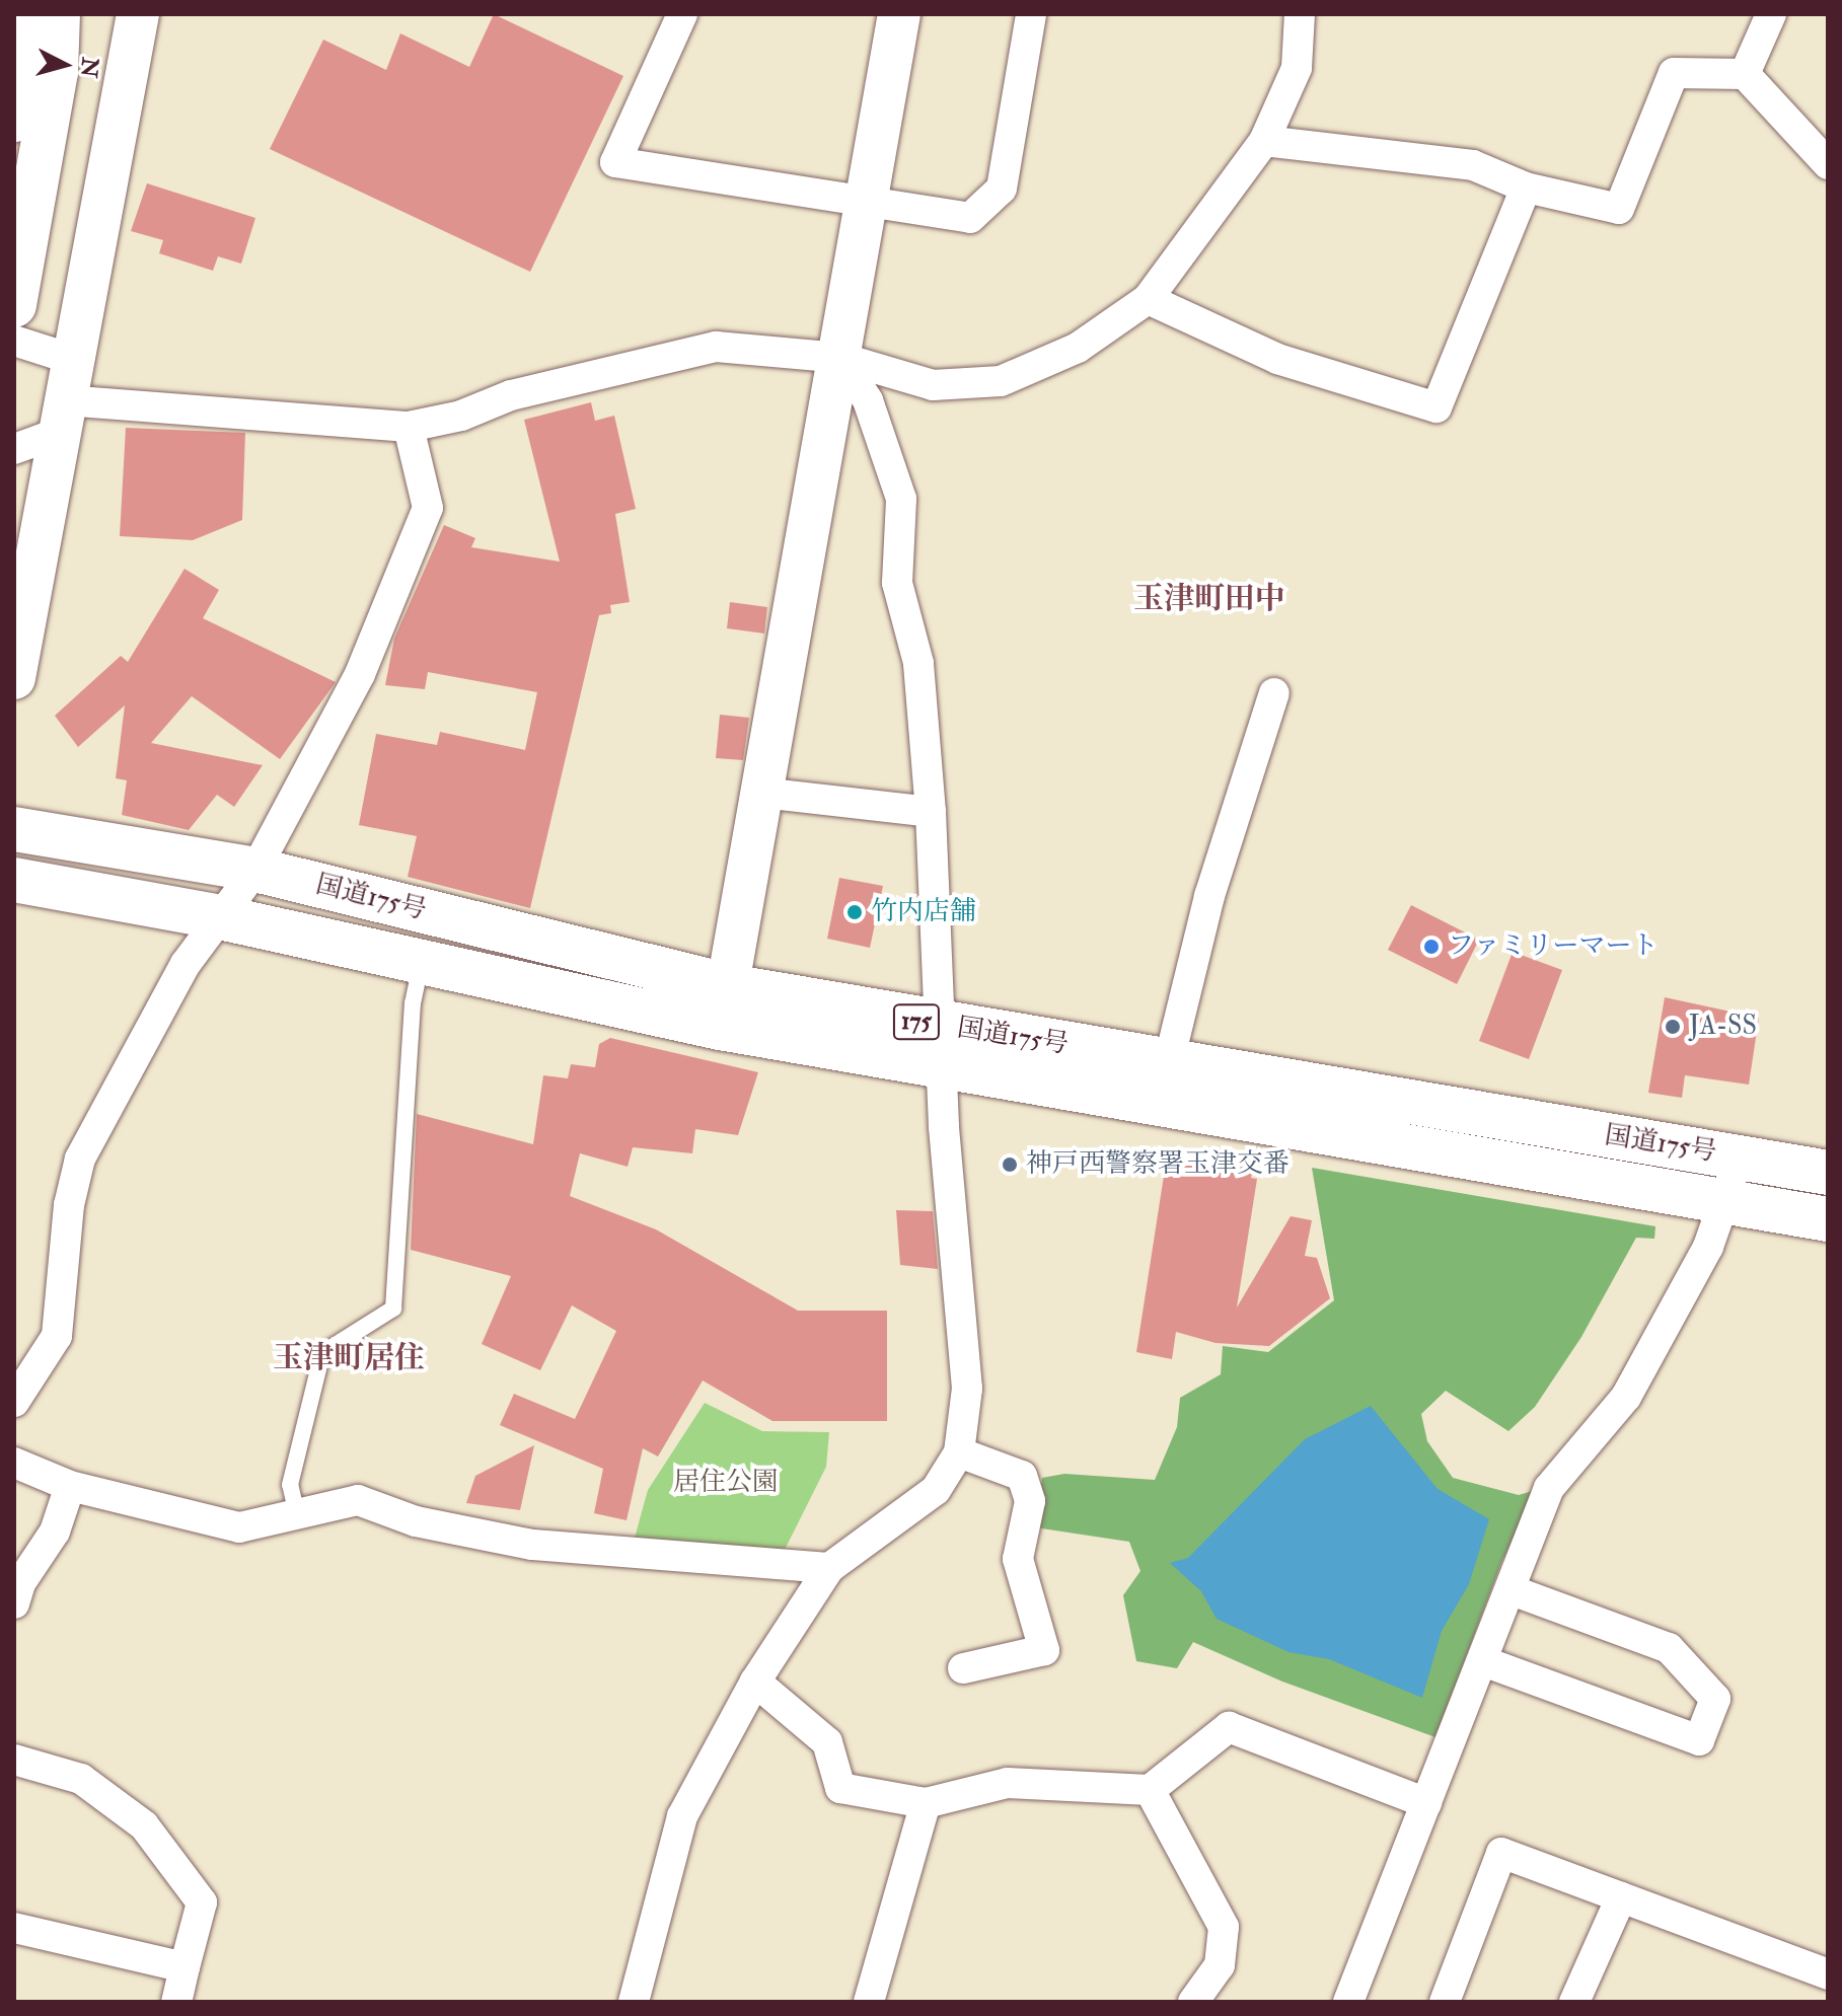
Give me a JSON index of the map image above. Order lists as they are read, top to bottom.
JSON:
{
  "streets": {
    "highway": ["国道175号", "175"]
  },
  "districts": ["玉津町田中", "玉津町居住"],
  "parks": ["居住公園"],
  "places": [
    "竹内店舗",
    "ファミリーマート",
    "JA-SS",
    "神戸西警察署玉津交番"
  ],
  "north": "right"
}
